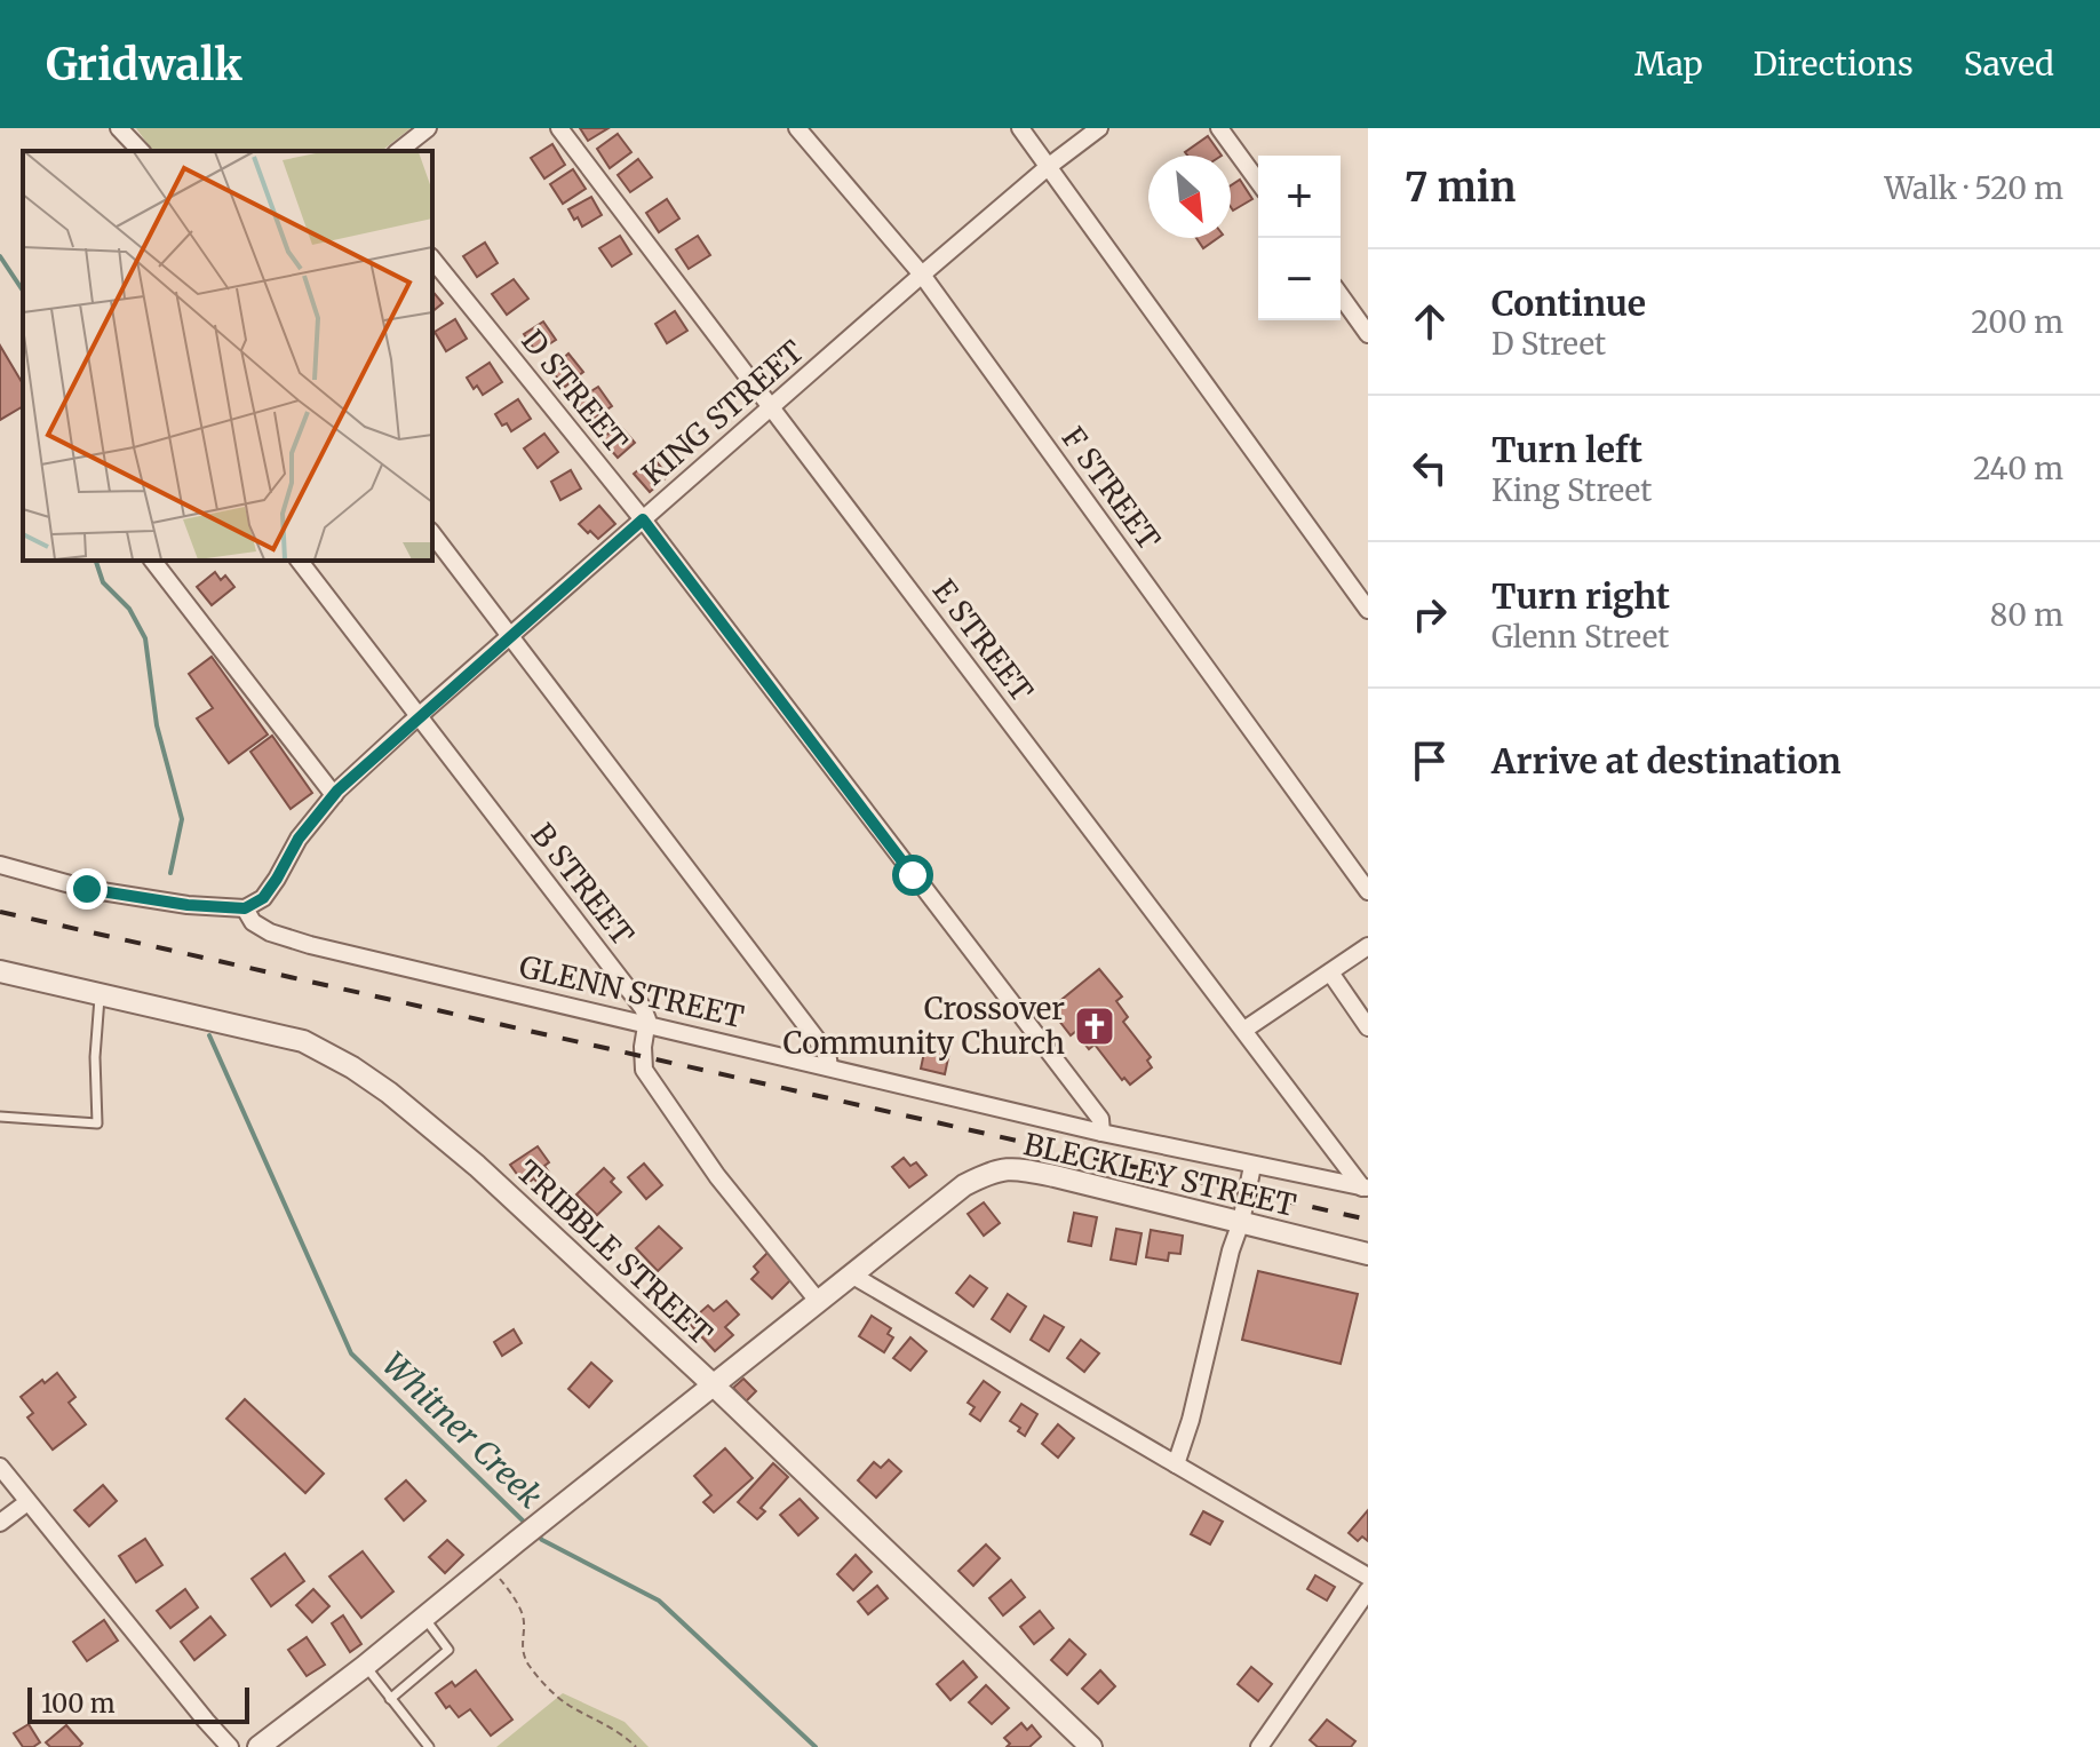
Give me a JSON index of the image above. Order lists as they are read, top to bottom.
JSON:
{
  "streets": {
    "street": [
      "D STREET",
      "KING STREET",
      "F STREET",
      "E STREET",
      "B STREET",
      "GLENN STREET",
      "BLECKLEY STREET",
      "TRIBBLE STREET"
    ]
  },
  "crossings": [
    ["D STREET", "KING STREET"],
    ["D STREET", "GLENN STREET"],
    ["KING STREET", "F STREET"],
    ["KING STREET", "E STREET"],
    ["KING STREET", "B STREET"],
    ["KING STREET", "GLENN STREET"],
    ["E STREET", "GLENN STREET"],
    ["B STREET", "GLENN STREET"],
    ["B STREET", "BLECKLEY STREET"],
    ["BLECKLEY STREET", "TRIBBLE STREET"]
  ],
  "water": ["Whitner Creek"],
  "places": {
    "church": ["Crossover Community Church"]
  },
  "scale_bar": "100 m",
  "north": "bottom right",
  "page": {
    "header": "Gridwalk",
    "nav": ["Map", "Directions", "Saved"],
    "heading": ["7 min", "Walk · 520 m"],
    "map_buttons": ["+", "−"],
    "list": [
      ["Continue", "D Street", "200 m"],
      ["Turn left", "King Street", "240 m"],
      ["Turn right", "Glenn Street", "80 m"],
      "Arrive at destination"
    ],
    "scale": "100 m"
  }
}
